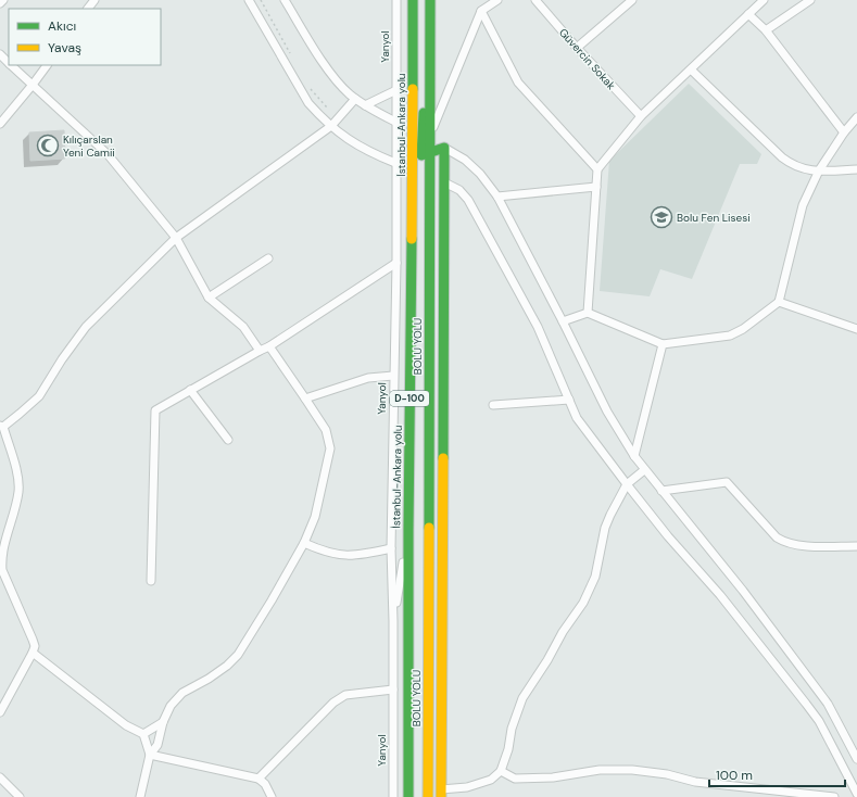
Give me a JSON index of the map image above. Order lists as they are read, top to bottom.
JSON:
{
  "streets": {
    "main road": ["İstanbul-Ankara yolu", "BOLU YOLU", "D-100"],
    "street": ["Yanyol", "Güvercin Sokak"]
  },
  "places": {
    "mosque": ["Kılıçarslan Yeni Camii"],
    "school or university": ["Bolu Fen Lisesi"]
  },
  "legend": ["Akıcı", "Yavaş"],
  "scale_bar": "100 m"
}
